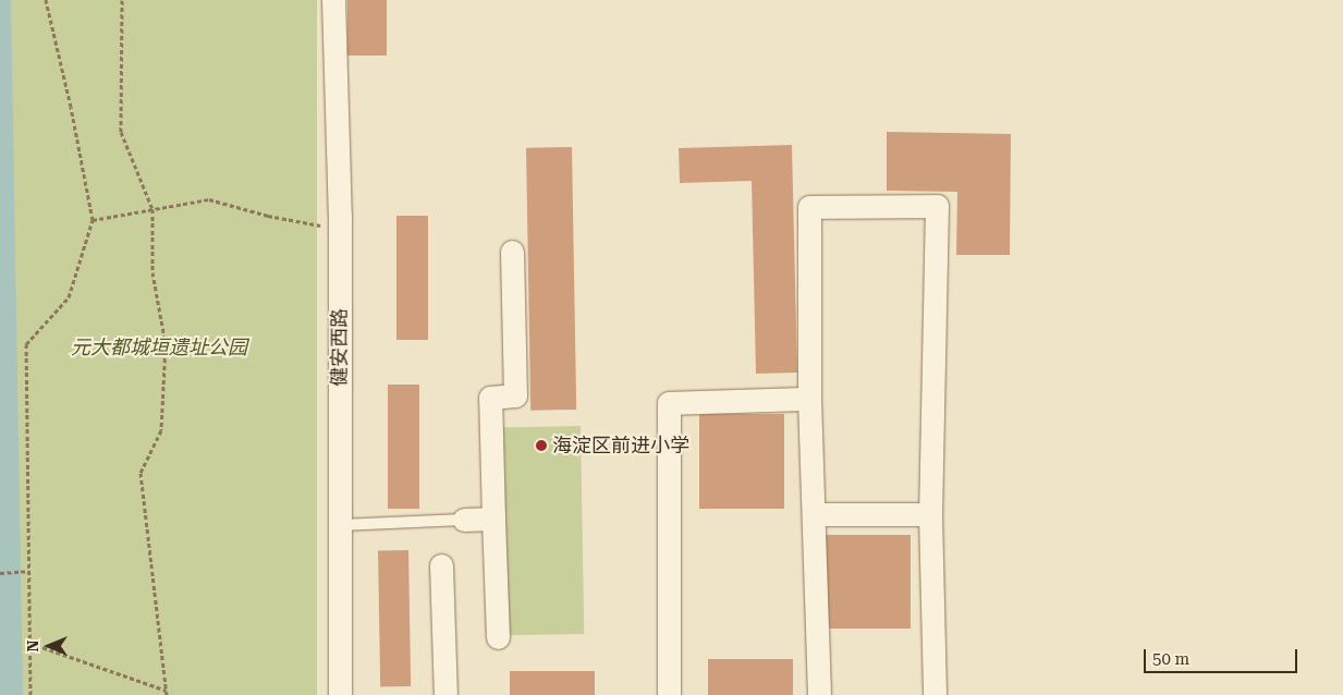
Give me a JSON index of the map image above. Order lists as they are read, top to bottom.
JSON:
{
  "streets": {
    "street": ["健安西路"]
  },
  "parks": ["元大都城垣遗址公园"],
  "places": ["海淀区前进小学"],
  "scale_bar": "50 m",
  "north": "left"
}
